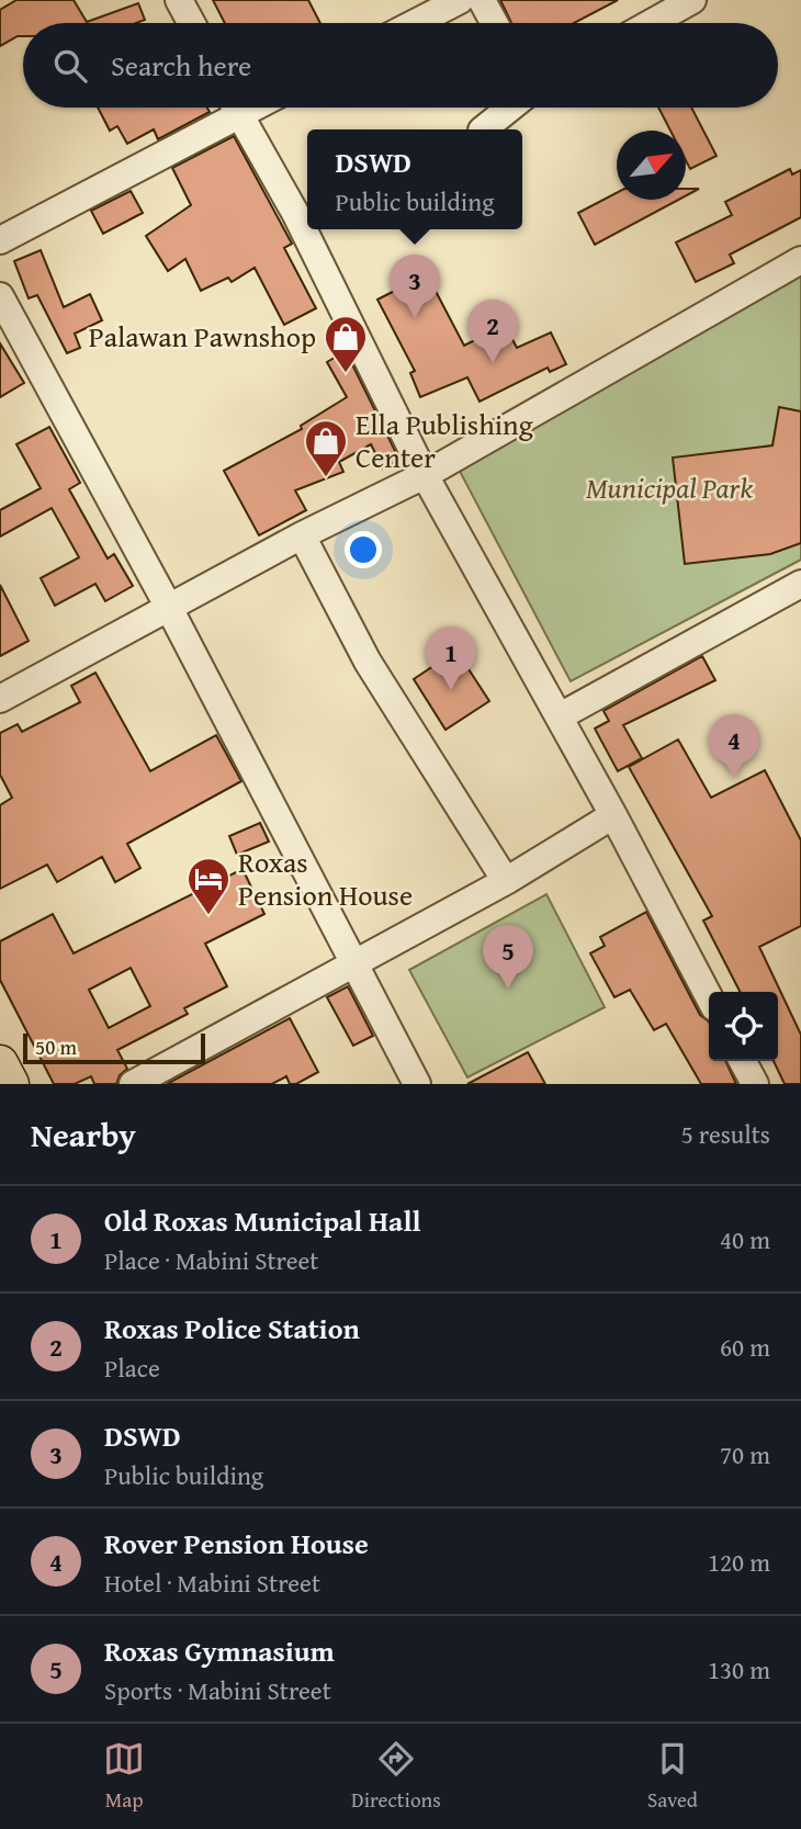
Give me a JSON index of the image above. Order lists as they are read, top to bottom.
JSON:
{
  "parks": ["Municipal Park"],
  "places": {
    "shop": ["Palawan Pawnshop", "Ella Publishing Center"],
    "hotel": ["Roxas Pension House"]
  },
  "scale_bar": "50 m",
  "north": "top right",
  "page": {
    "search": "Search here",
    "popup": ["DSWD", "Public building"],
    "pins": [
      "3",
      "2",
      "1",
      "4",
      "5"
    ],
    "scale": "50 m",
    "heading": ["Nearby", "5 results"],
    "list": [
      {
        "mark": "1",
        "name": "Old Roxas Municipal Hall",
        "note": "Place · Mabini Street",
        "value": "40 m"
      },
      {
        "mark": "2",
        "name": "Roxas Police Station",
        "note": "Place",
        "value": "60 m"
      },
      {
        "mark": "3",
        "name": "DSWD",
        "note": "Public building",
        "value": "70 m"
      },
      {
        "mark": "4",
        "name": "Rover Pension House",
        "note": "Hotel · Mabini Street",
        "value": "120 m"
      },
      {
        "mark": "5",
        "name": "Roxas Gymnasium",
        "note": "Sports · Mabini Street",
        "value": "130 m"
      }
    ],
    "nav": ["Map", "Directions", "Saved"]
  }
}
